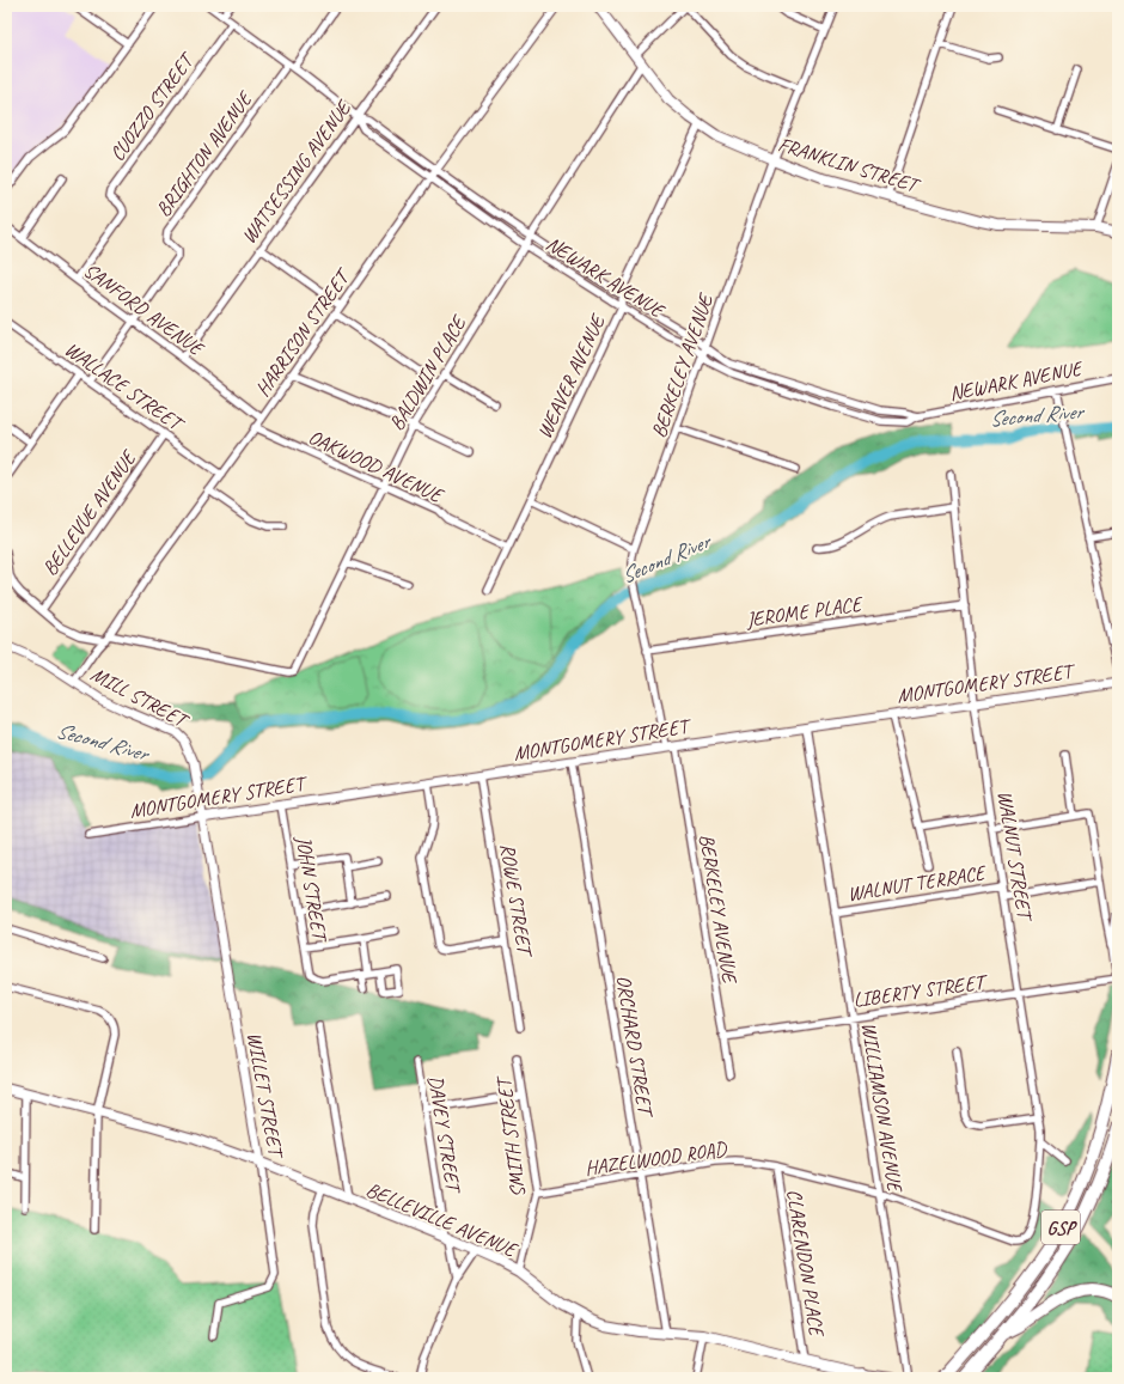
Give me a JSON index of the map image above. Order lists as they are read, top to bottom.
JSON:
{
  "streets": {
    "highway": ["GSP"],
    "main road": ["FRANKLIN STREET", "BELLEVILLE AVENUE"],
    "street": [
      "CUOZZO STREET",
      "BRIGHTON AVENUE",
      "WATSESSING AVENUE",
      "NEWARK AVENUE",
      "SANFORD AVENUE",
      "HARRISON STREET",
      "BERKELEY AVENUE",
      "BALDWIN PLACE",
      "WEAVER AVENUE",
      "WALLACE STREET",
      "OAKWOOD AVENUE",
      "BELLEVUE AVENUE",
      "JEROME PLACE",
      "MONTGOMERY STREET",
      "MILL STREET",
      "WALNUT STREET",
      "WALNUT TERRACE",
      "JOHN STREET",
      "ROWE STREET",
      "LIBERTY STREET",
      "ORCHARD STREET",
      "WILLET STREET",
      "WILLIAMSON AVENUE",
      "DAVEY STREET",
      "SMITH STREET",
      "HAZELWOOD ROAD",
      "CLARENDON PLACE"
    ]
  },
  "crossings": [
    ["CUOZZO STREET", "NEWARK AVENUE"],
    ["CUOZZO STREET", "SANFORD AVENUE"],
    ["BRIGHTON AVENUE", "NEWARK AVENUE"],
    ["BRIGHTON AVENUE", "SANFORD AVENUE"],
    ["BRIGHTON AVENUE", "WALLACE STREET"],
    ["FRANKLIN STREET", "BERKELEY AVENUE"],
    ["FRANKLIN STREET", "BALDWIN PLACE"],
    ["FRANKLIN STREET", "WEAVER AVENUE"],
    ["WATSESSING AVENUE", "NEWARK AVENUE"],
    ["WATSESSING AVENUE", "SANFORD AVENUE"],
    ["NEWARK AVENUE", "HARRISON STREET"],
    ["NEWARK AVENUE", "BERKELEY AVENUE"],
    ["NEWARK AVENUE", "BALDWIN PLACE"],
    ["NEWARK AVENUE", "WEAVER AVENUE"],
    ["SANFORD AVENUE", "HARRISON STREET"],
    ["HARRISON STREET", "BALDWIN PLACE"],
    ["HARRISON STREET", "WALLACE STREET"],
    ["HARRISON STREET", "OAKWOOD AVENUE"],
    ["HARRISON STREET", "MILL STREET"],
    ["BERKELEY AVENUE", "JEROME PLACE"],
    ["BERKELEY AVENUE", "MONTGOMERY STREET"],
    ["BERKELEY AVENUE", "LIBERTY STREET"],
    ["BALDWIN PLACE", "OAKWOOD AVENUE"],
    ["WEAVER AVENUE", "OAKWOOD AVENUE"],
    ["WALLACE STREET", "BELLEVUE AVENUE"],
    ["JEROME PLACE", "WALNUT STREET"],
    ["MONTGOMERY STREET", "MILL STREET"],
    ["MONTGOMERY STREET", "WALNUT STREET"],
    ["MONTGOMERY STREET", "JOHN STREET"],
    ["MONTGOMERY STREET", "ROWE STREET"],
    ["MONTGOMERY STREET", "ORCHARD STREET"],
    ["MONTGOMERY STREET", "WILLET STREET"],
    ["MONTGOMERY STREET", "WILLIAMSON AVENUE"],
    ["MILL STREET", "WILLET STREET"],
    ["WALNUT STREET", "WALNUT TERRACE"],
    ["WALNUT STREET", "LIBERTY STREET"],
    ["WALNUT STREET", "HAZELWOOD ROAD"],
    ["WALNUT TERRACE", "WILLIAMSON AVENUE"],
    ["LIBERTY STREET", "WILLIAMSON AVENUE"],
    ["ORCHARD STREET", "HAZELWOOD ROAD"],
    ["ORCHARD STREET", "BELLEVILLE AVENUE"],
    ["WILLET STREET", "BELLEVILLE AVENUE"],
    ["WILLIAMSON AVENUE", "HAZELWOOD ROAD"],
    ["DAVEY STREET", "BELLEVILLE AVENUE"],
    ["SMITH STREET", "HAZELWOOD ROAD"],
    ["SMITH STREET", "BELLEVILLE AVENUE"],
    ["HAZELWOOD ROAD", "CLARENDON PLACE"],
    ["BELLEVILLE AVENUE", "CLARENDON PLACE"]
  ],
  "water": ["Second River"]
}
